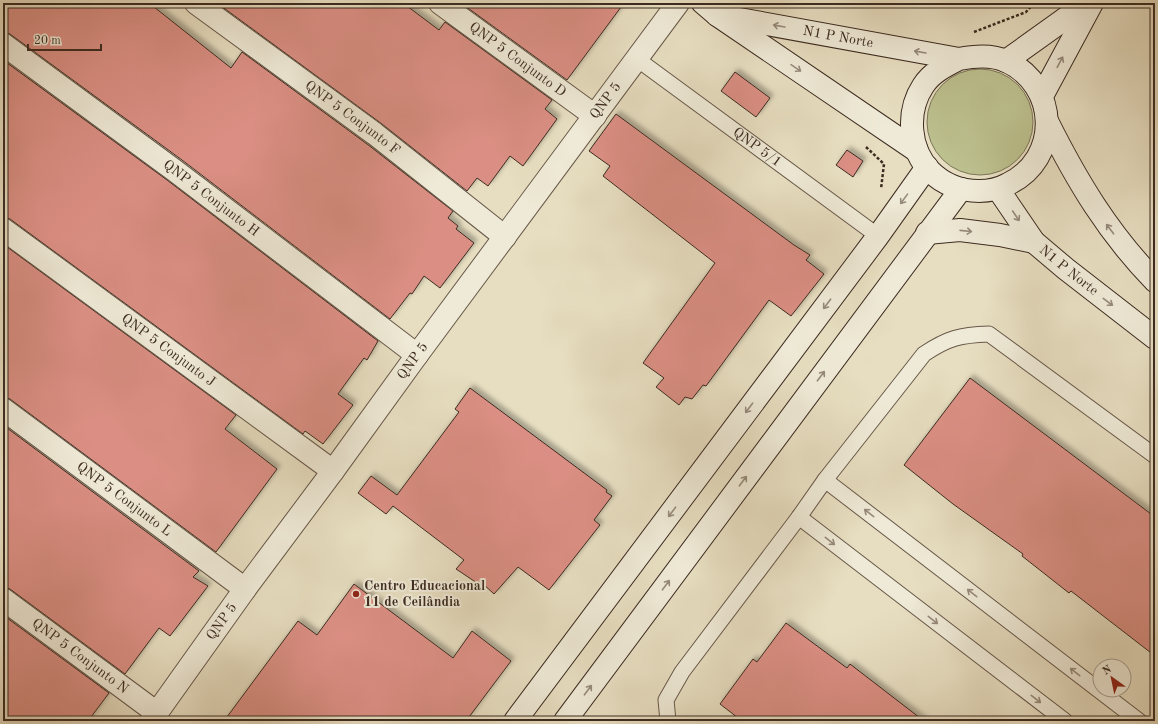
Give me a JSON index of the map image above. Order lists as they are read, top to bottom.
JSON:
{
  "streets": {
    "street": [
      "N1 P Norte",
      "QNP 5 Conjunto D",
      "QNP 5",
      "QNP 5 Conjunto F",
      "QNP 5 Conjunto H",
      "QNP 5 Conjunto J",
      "QNP 5 Conjunto L",
      "QNP 5 Conjunto N"
    ],
    "lane": ["QNP 5/1"]
  },
  "crossings": [
    ["QNP 5 Conjunto D", "QNP 5"],
    ["QNP 5", "QNP 5 Conjunto F"],
    ["QNP 5", "QNP 5/1"],
    ["QNP 5", "QNP 5 Conjunto H"],
    ["QNP 5", "QNP 5 Conjunto J"],
    ["QNP 5", "QNP 5 Conjunto L"],
    ["QNP 5", "QNP 5 Conjunto N"]
  ],
  "places": ["Centro Educacional 11 de Ceilândia"],
  "scale_bar": "20 m",
  "north": "top left"
}
